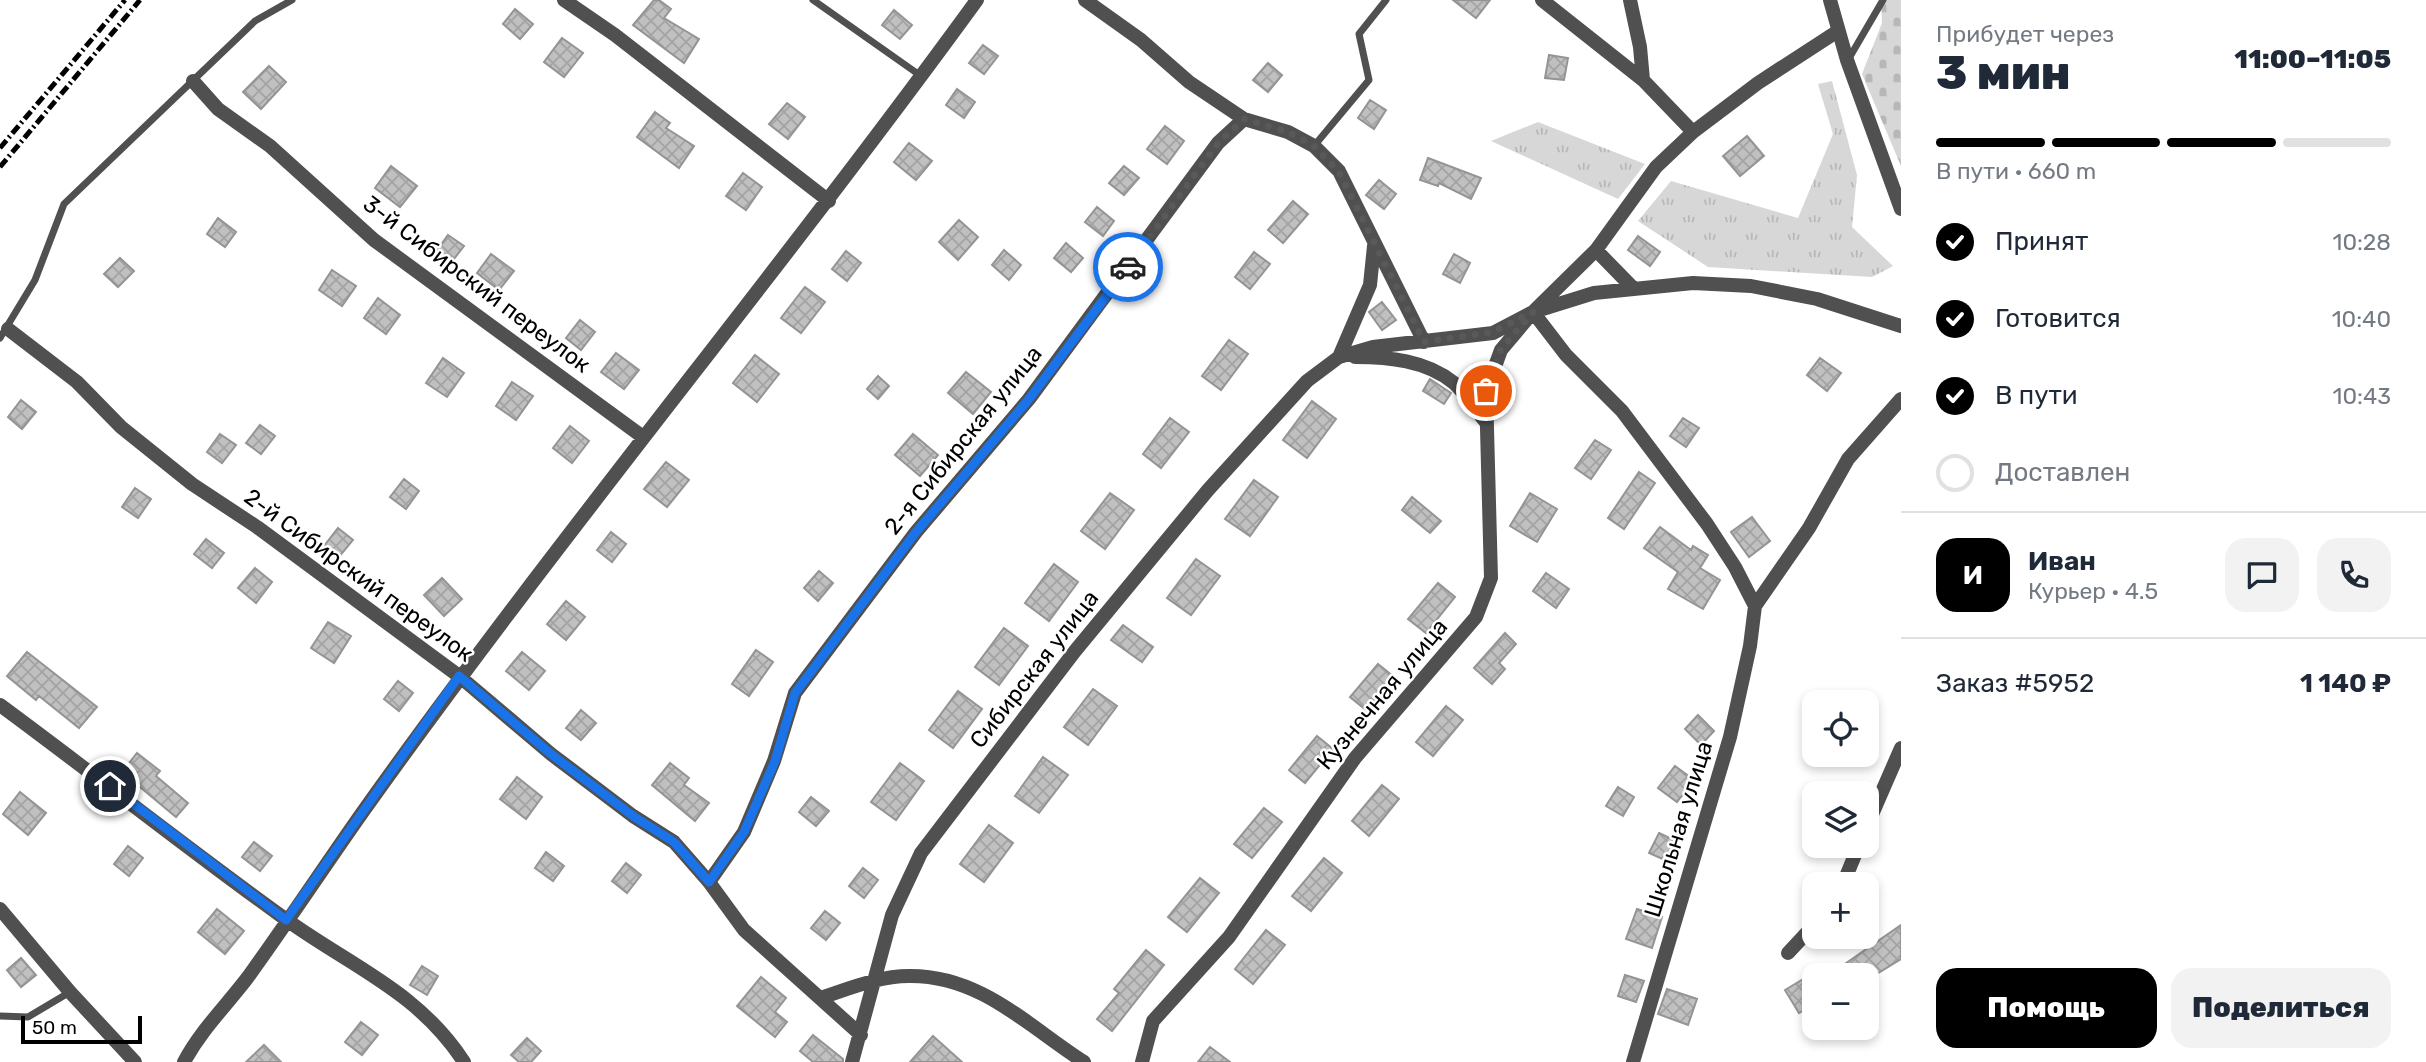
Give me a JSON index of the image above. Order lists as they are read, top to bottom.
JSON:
{
  "streets": {
    "street": [
      "3-й Сибирский переулок",
      "2-я Сибирская улица",
      "2-й Сибирский переулок",
      "Сибирская улица",
      "Кузнечная улица",
      "Школьная улица"
    ]
  },
  "crossings": [
    ["2-я Сибирская улица", "2-й Сибирский переулок"],
    ["2-й Сибирский переулок", "Сибирская улица"]
  ],
  "scale_bar": "50 m",
  "page": {
    "heading": ["3 мин", "Прибудет через", "11:00–11:05"],
    "panel": [
      "Иван",
      "Курьер · 4.5",
      "Заказ #5952",
      "1 140 ₽"
    ],
    "bar": "В пути · 660 m",
    "list": [
      ["Принят", "10:28"],
      ["Готовится", "10:40"],
      ["В пути", "10:43"],
      "Доставлен"
    ],
    "round": "И",
    "map_buttons": ["+", "−"],
    "buttons": ["Помощь", "Поделиться"],
    "scale": "50 m"
  }
}
